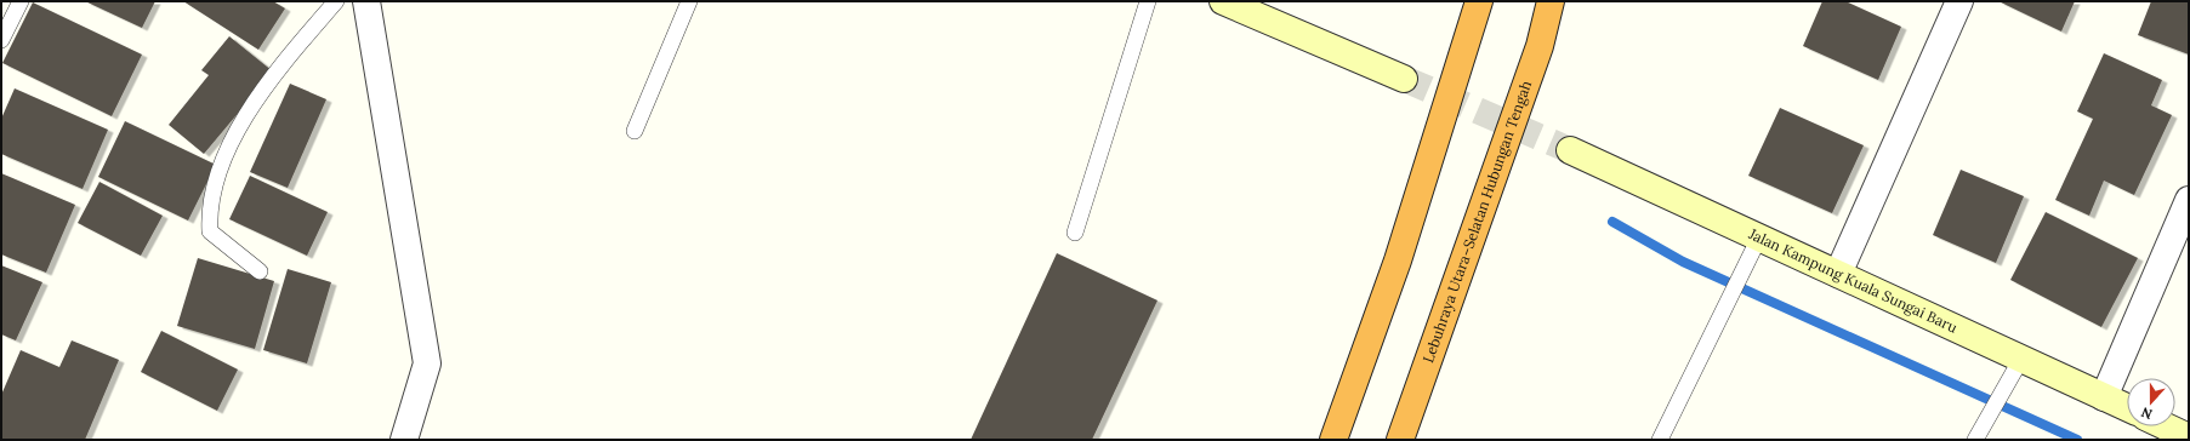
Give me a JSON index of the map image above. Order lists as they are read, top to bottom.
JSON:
{
  "streets": {
    "highway": ["Lebuhraya Utara–Selatan Hubungan Tengah"],
    "street": ["Jalan Kampung Kuala Sungai Baru"]
  },
  "north": "bottom"
}
